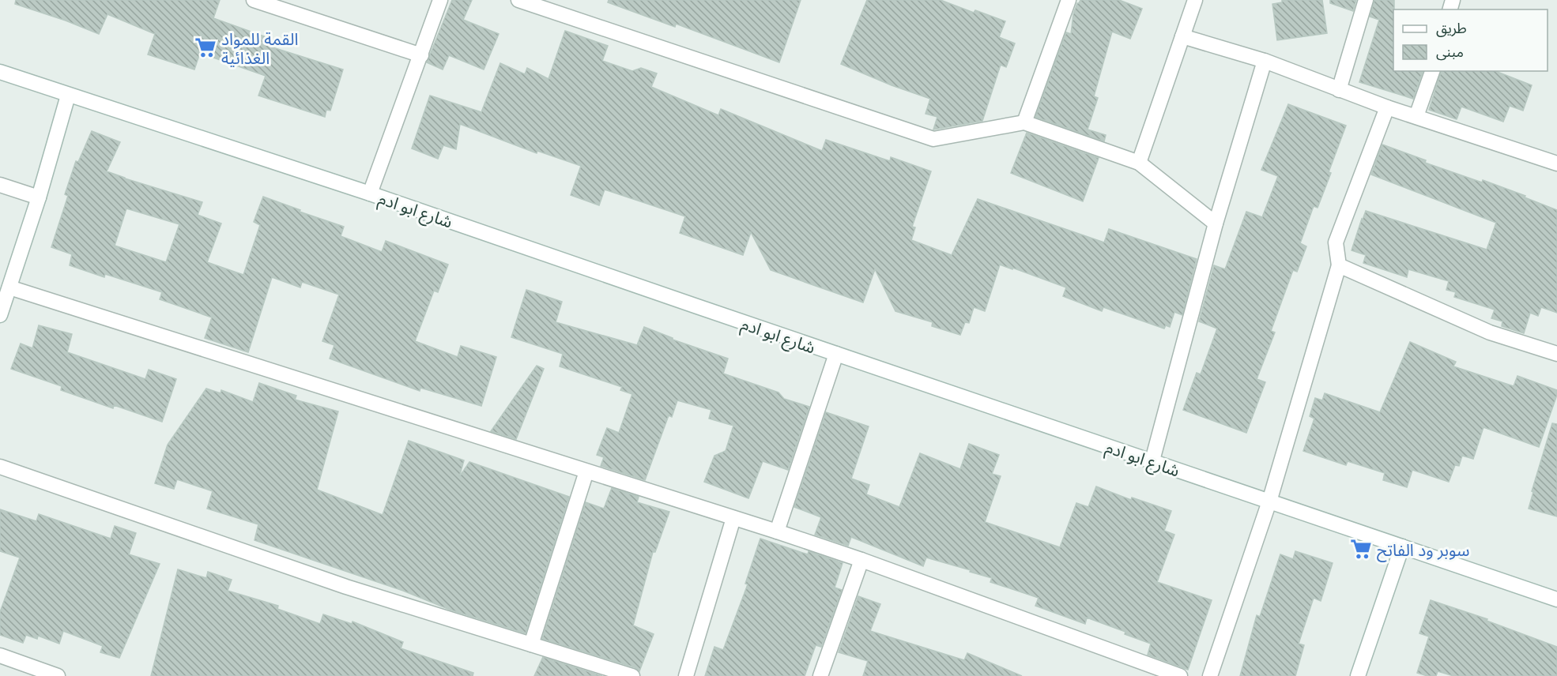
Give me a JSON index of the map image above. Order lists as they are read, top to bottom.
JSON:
{
  "streets": {
    "street": ["شارع ابو ادم"]
  },
  "places": {
    "supermarket": ["القمة للمواد الغذائية", "سوبر ود الفاتح"]
  },
  "legend": ["طريق", "مبنى"]
}
